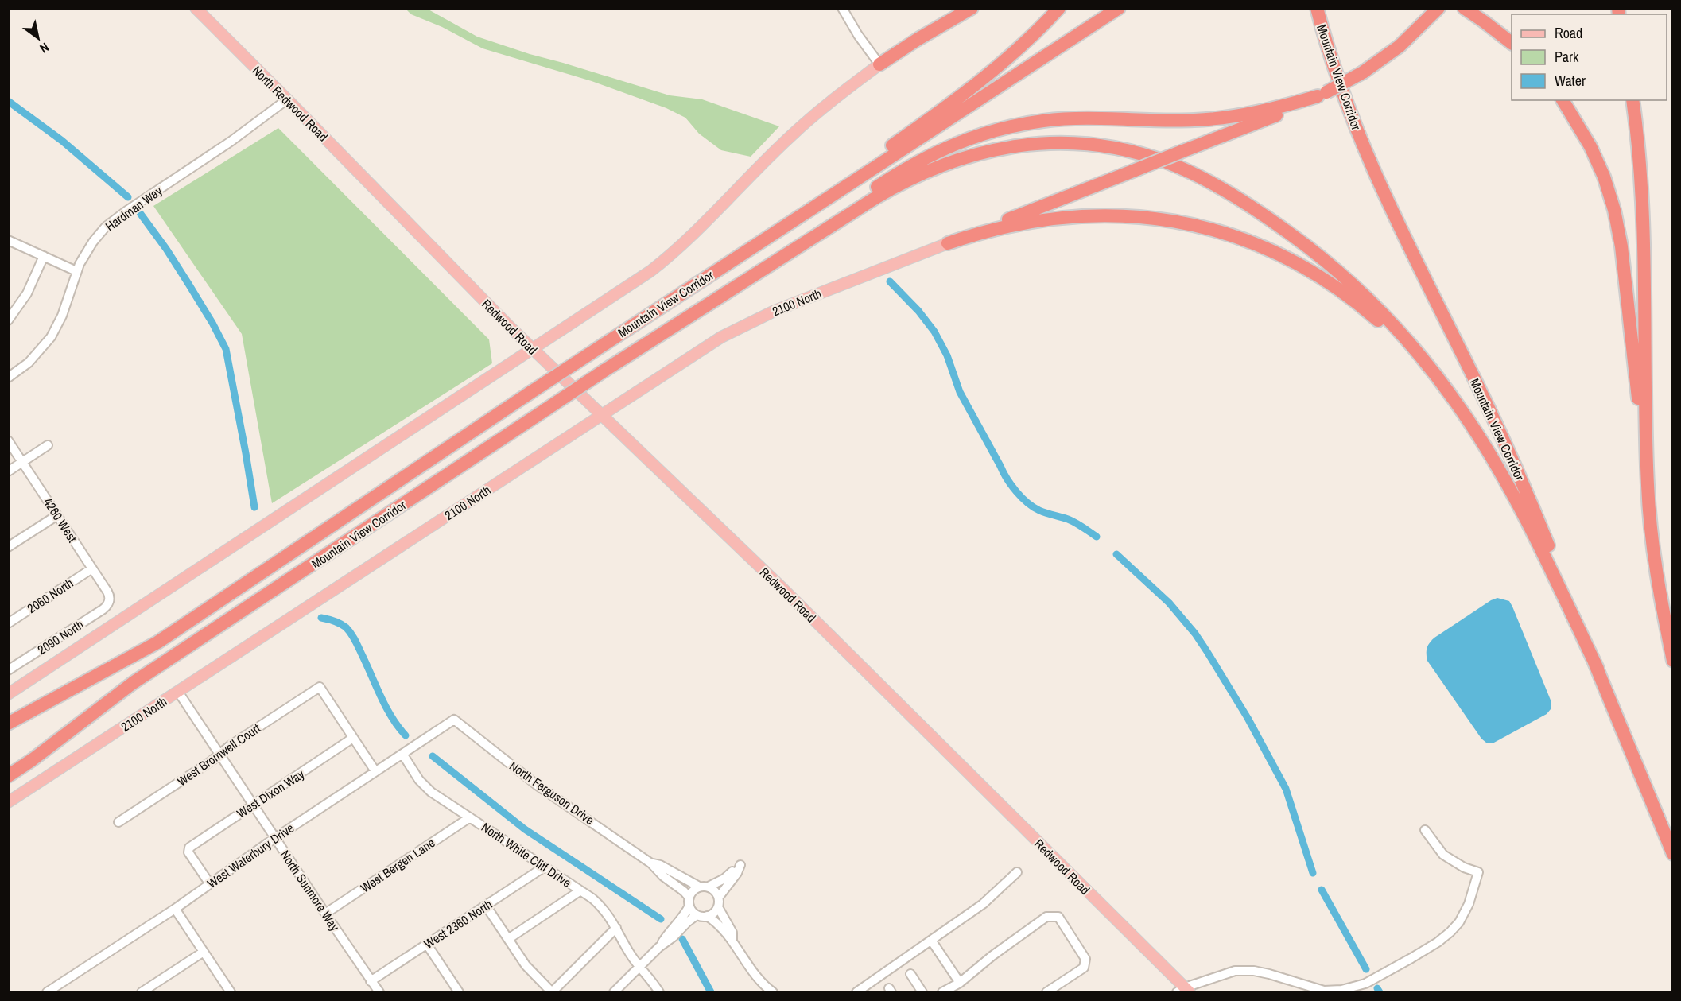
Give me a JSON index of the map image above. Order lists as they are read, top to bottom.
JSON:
{
  "streets": {
    "highway": ["Mountain View Corridor"],
    "main road": ["North Redwood Road", "2100 North", "Redwood Road"],
    "street": [
      "Hardman Way",
      "4260 West",
      "2060 North",
      "2090 North",
      "West Bromwell Court",
      "North Ferguson Drive",
      "West Dixon Way",
      "North White Cliff Drive",
      "West Waterbury Drive",
      "West Bergen Lane",
      "North Sunmore Way",
      "West 2360 North"
    ]
  },
  "crossings": [
    ["North Redwood Road", "Hardman Way"],
    ["North Redwood Road", "Redwood Road"],
    ["2100 North", "Redwood Road"],
    ["2100 North", "North Sunmore Way"],
    ["4260 West", "2060 North"],
    ["4260 West", "2090 North"],
    ["West Bromwell Court", "West Dixon Way"],
    ["West Bromwell Court", "North Sunmore Way"],
    ["North Ferguson Drive", "West Waterbury Drive"],
    ["West Dixon Way", "West Waterbury Drive"],
    ["West Dixon Way", "North Sunmore Way"],
    ["North White Cliff Drive", "West Waterbury Drive"],
    ["North White Cliff Drive", "West Bergen Lane"],
    ["North White Cliff Drive", "West 2360 North"],
    ["West Waterbury Drive", "North Sunmore Way"],
    ["West Bergen Lane", "North Sunmore Way"],
    ["North Sunmore Way", "West 2360 North"]
  ],
  "legend": ["Road", "Park", "Water"],
  "north": "bottom right"
}
